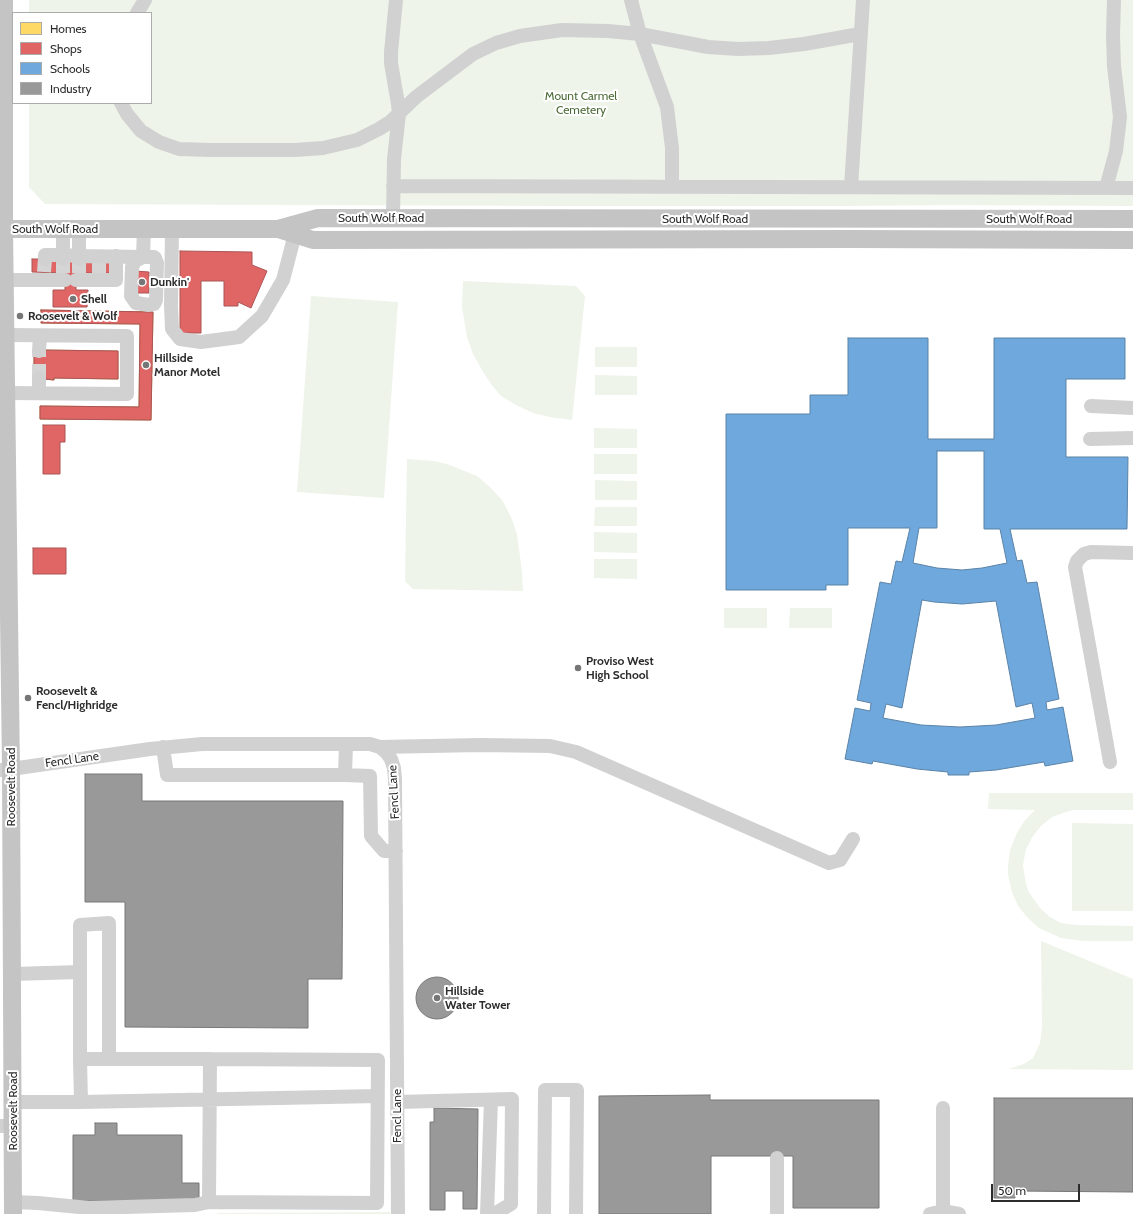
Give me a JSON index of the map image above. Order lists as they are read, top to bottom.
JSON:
{
  "streets": {
    "main road": ["South Wolf Road", "Roosevelt Road"],
    "street": ["Fencl Lane"]
  },
  "crossings": [
    ["South Wolf Road", "Roosevelt Road"],
    ["Fencl Lane", "Roosevelt Road"]
  ],
  "parks": ["Mount Carmel Cemetery"],
  "places": [
    "Dunkin'",
    "Shell",
    "Roosevelt & Wolf",
    "Hillside Manor Motel",
    "Proviso West High School",
    "Roosevelt & Fencl/Highridge",
    "Hillside Water Tower"
  ],
  "legend": [
    "Homes",
    "Shops",
    "Schools",
    "Industry"
  ],
  "scale_bar": "50 m"
}
